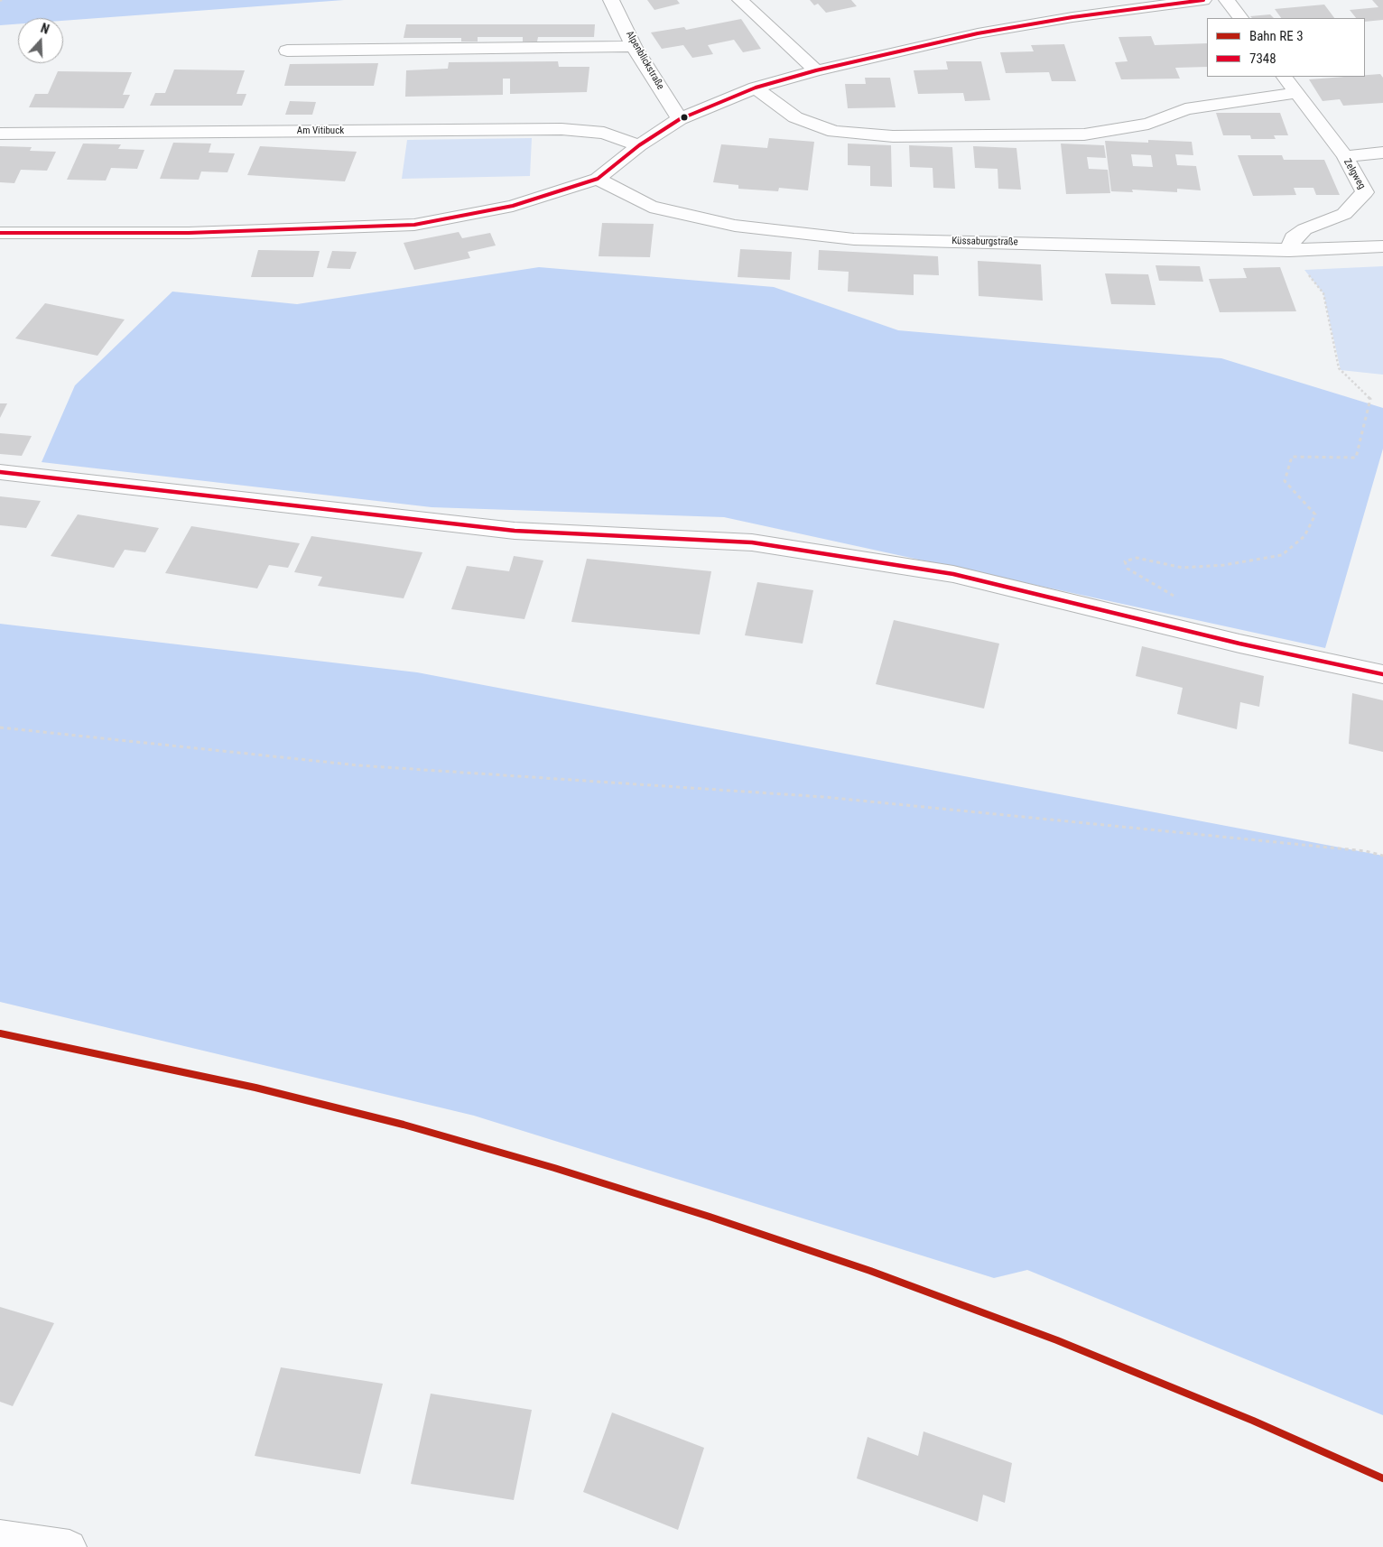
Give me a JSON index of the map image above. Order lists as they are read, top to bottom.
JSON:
{
  "streets": {
    "street": [
      "Alpenblickstraße",
      "Am Vitibuck",
      "Zelgweg",
      "Küssaburgstraße"
    ]
  },
  "crossings": [
    ["Zelgweg", "Küssaburgstraße"]
  ],
  "lines": ["transit line 7348"],
  "legend": ["Bahn RE 3", "7348"],
  "north": "top"
}
